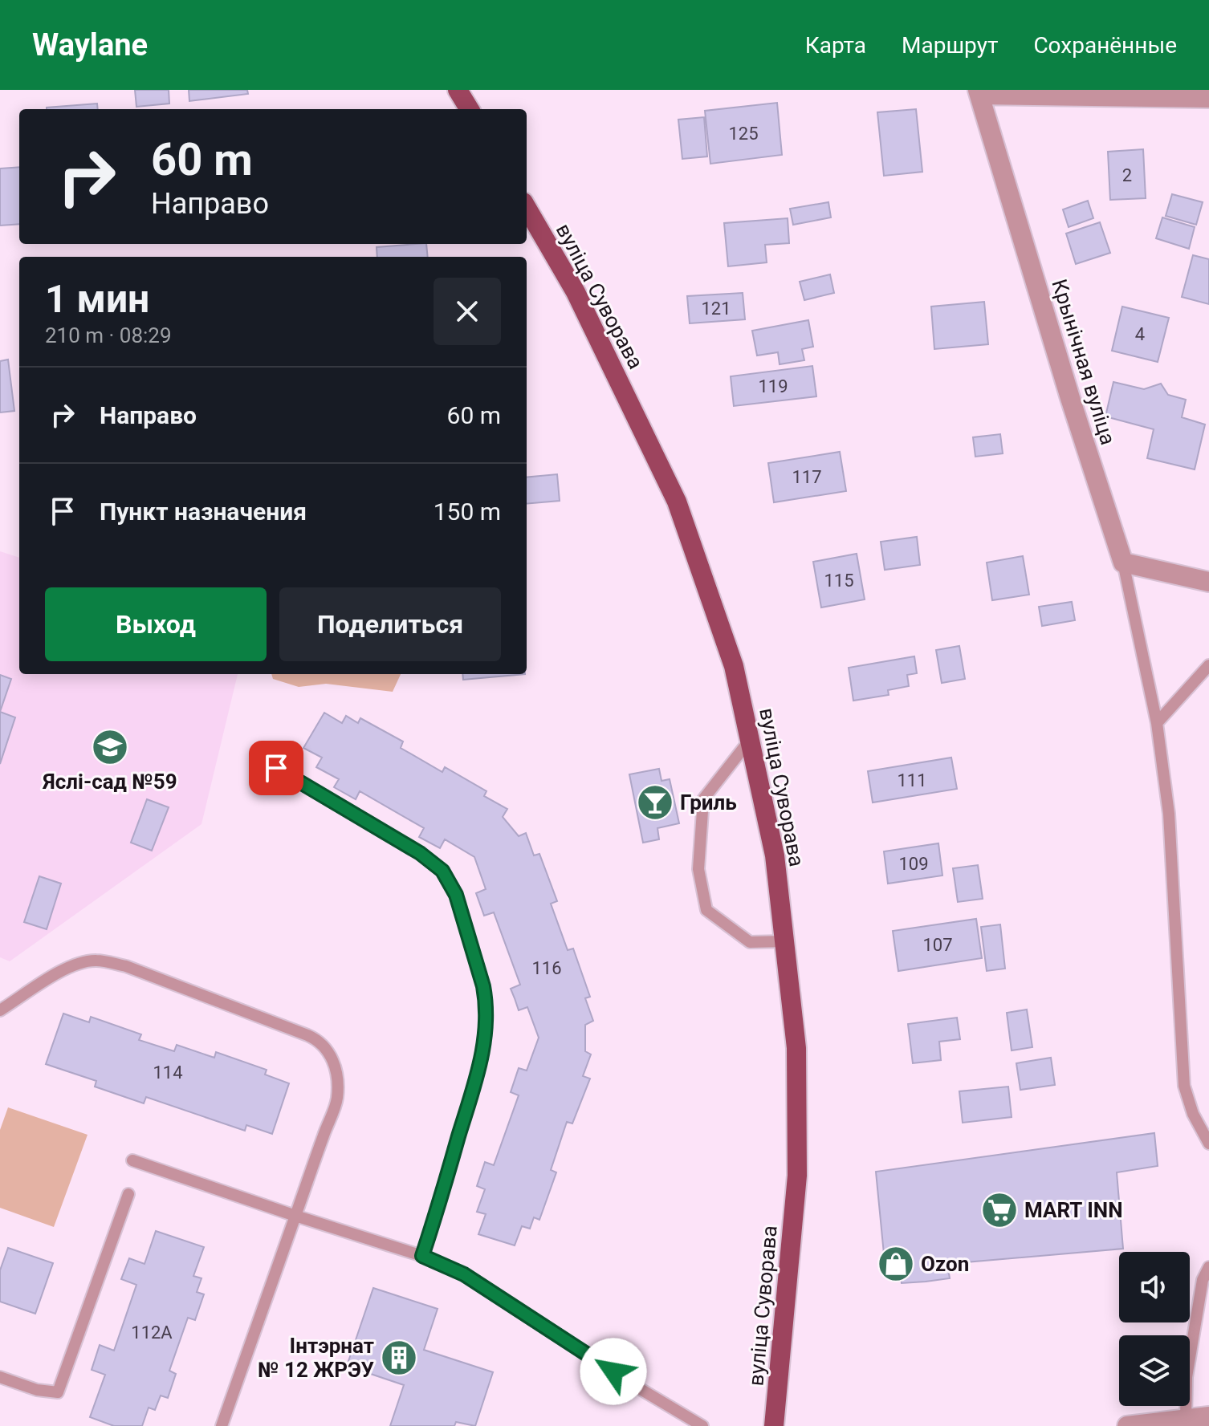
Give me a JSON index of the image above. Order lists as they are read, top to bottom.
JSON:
{
  "streets": {
    "main road": ["вуліца Суворава"],
    "street": ["Крынічная вуліца"]
  },
  "places": {
    "school or university": ["Яслі-сад №59"],
    "bar": ["Гриль"],
    "supermarket": ["MART INN"],
    "shop": ["Ozon"],
    "building": ["Інтэрнат № 12 ЖРЭУ"]
  },
  "house_numbers": [
    "125",
    "2",
    "121",
    "4",
    "119",
    "117",
    "115",
    "111",
    "109",
    "107",
    "116",
    "114",
    "112А"
  ],
  "page": {
    "header": "Waylane",
    "nav": ["Карта", "Маршрут", "Сохранённые"],
    "turn": ["60 m", "Направо"],
    "heading": ["1 мин", "210 m · 08:29"],
    "list": [
      {
        "name": "Направо",
        "value": "60 m"
      },
      {
        "name": "Пункт назначения",
        "value": "150 m"
      }
    ],
    "buttons": ["Выход", "Поделиться"]
  }
}
